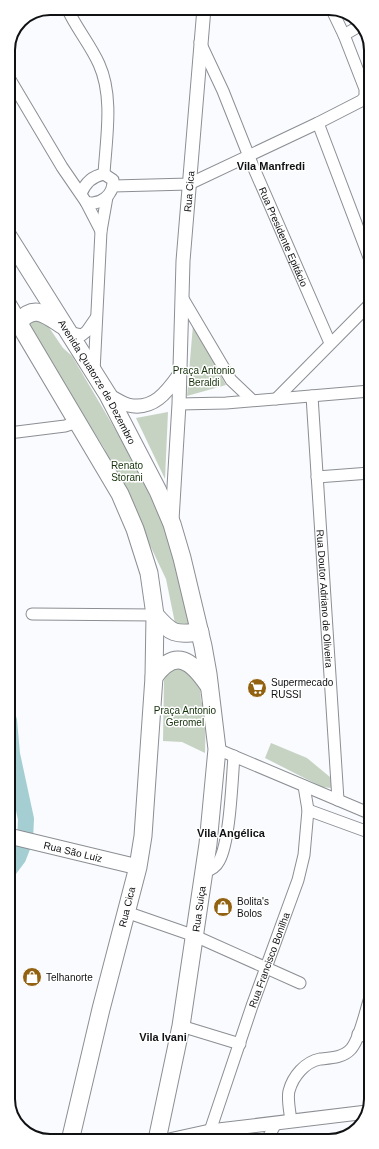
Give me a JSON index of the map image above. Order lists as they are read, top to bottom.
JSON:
{
  "streets": {
    "main road": [
      "Rua Cica",
      "Avenida Quatorze de Dezembro",
      "Rua São Luiz",
      "Rua Suiça"
    ],
    "street": ["Rua Presidente Epitácio", "Rua Doutor Adriano de Oliveira", "Rua Francisco Bonilha"]
  },
  "crossings": [
    ["Rua Cica", "Rua Presidente Epitácio"],
    ["Rua Cica", "Avenida Quatorze de Dezembro"],
    ["Rua Cica", "Rua São Luiz"],
    ["Avenida Quatorze de Dezembro", "Rua Suiça"]
  ],
  "districts": ["Vila Manfredi", "Vila Angélica", "Vila Ivani"],
  "parks": ["Praça Antonio Beraldi", "Renato Storani", "Praça Antonio Geromel"],
  "places": {
    "supermarket": ["Supermecado RUSSI"],
    "shop": ["Bolita's Bolos", "Telhanorte"]
  }
}
